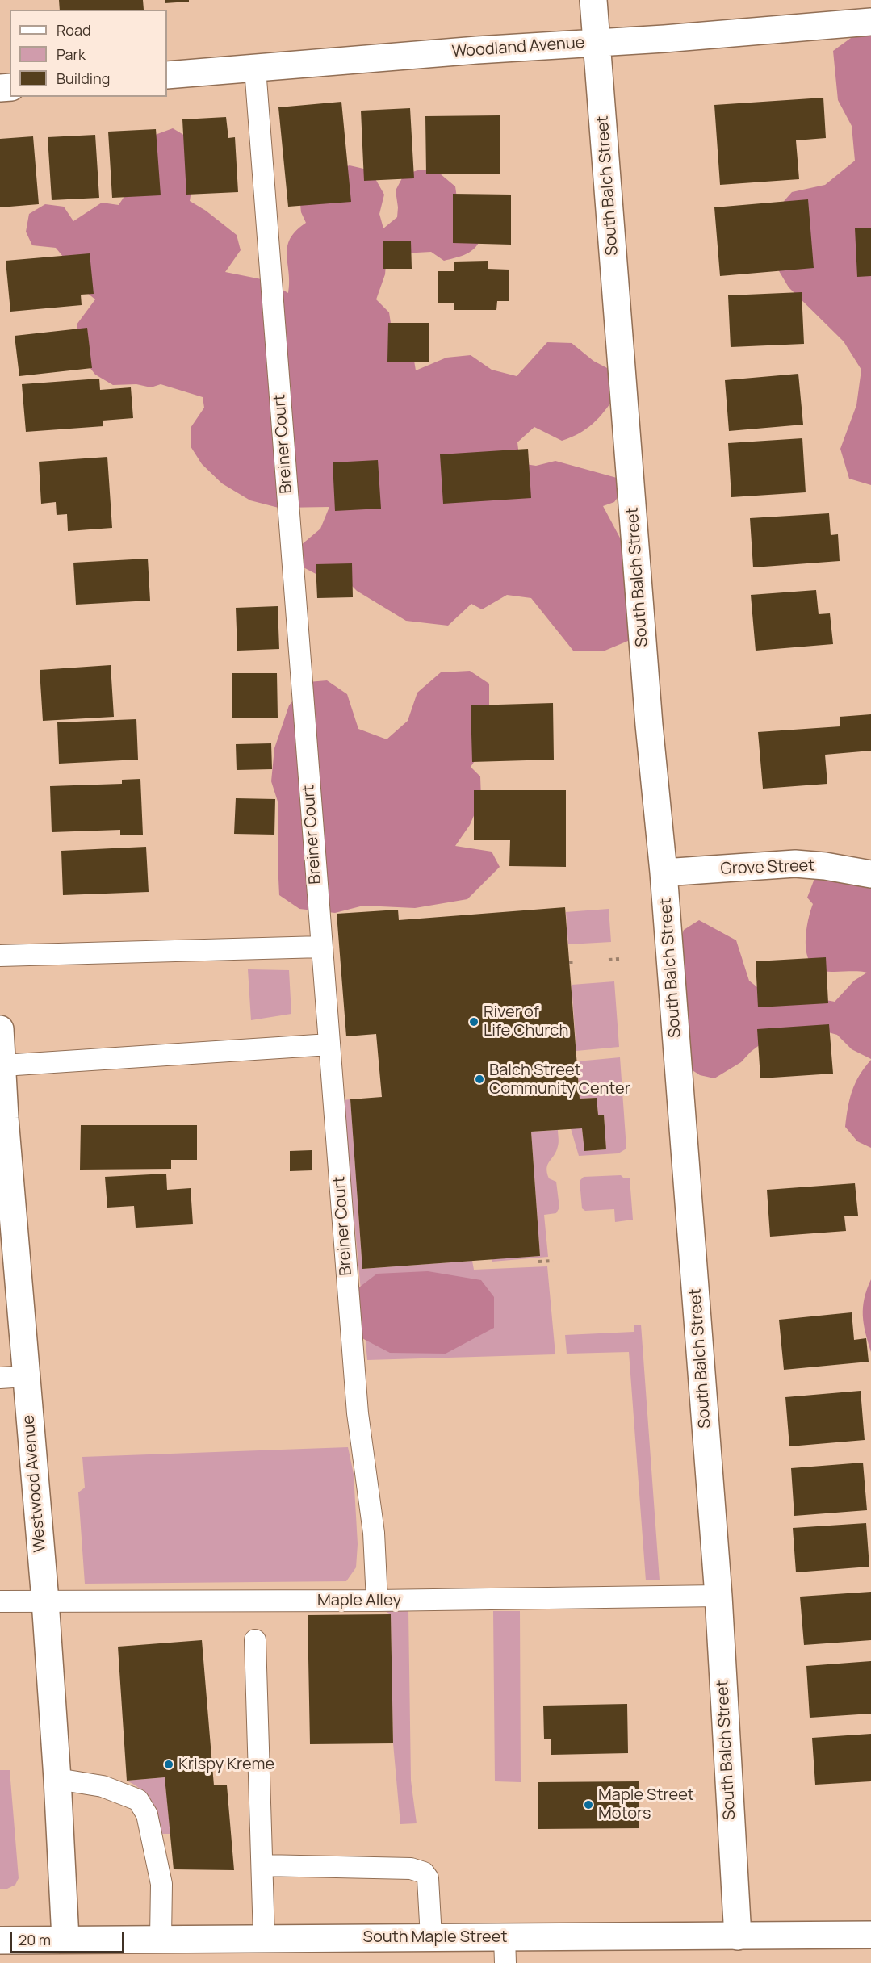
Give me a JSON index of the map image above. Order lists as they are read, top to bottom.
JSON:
{
  "streets": {
    "street": [
      "Woodland Avenue",
      "South Balch Street",
      "Grove Street",
      "Westwood Avenue",
      "South Maple Street"
    ],
    "lane": ["Breiner Court", "Maple Alley"]
  },
  "crossings": [
    ["Woodland Avenue", "South Balch Street"],
    ["Woodland Avenue", "Breiner Court"],
    ["South Balch Street", "Grove Street"],
    ["South Balch Street", "Maple Alley"],
    ["South Balch Street", "South Maple Street"],
    ["Breiner Court", "Maple Alley"],
    ["Westwood Avenue", "Maple Alley"],
    ["Westwood Avenue", "South Maple Street"]
  ],
  "places": [
    "River of Life Church",
    "Balch Street Community Center",
    "Krispy Kreme",
    "Maple Street Motors"
  ],
  "legend": ["Road", "Park", "Building"],
  "scale_bar": "20 m"
}
